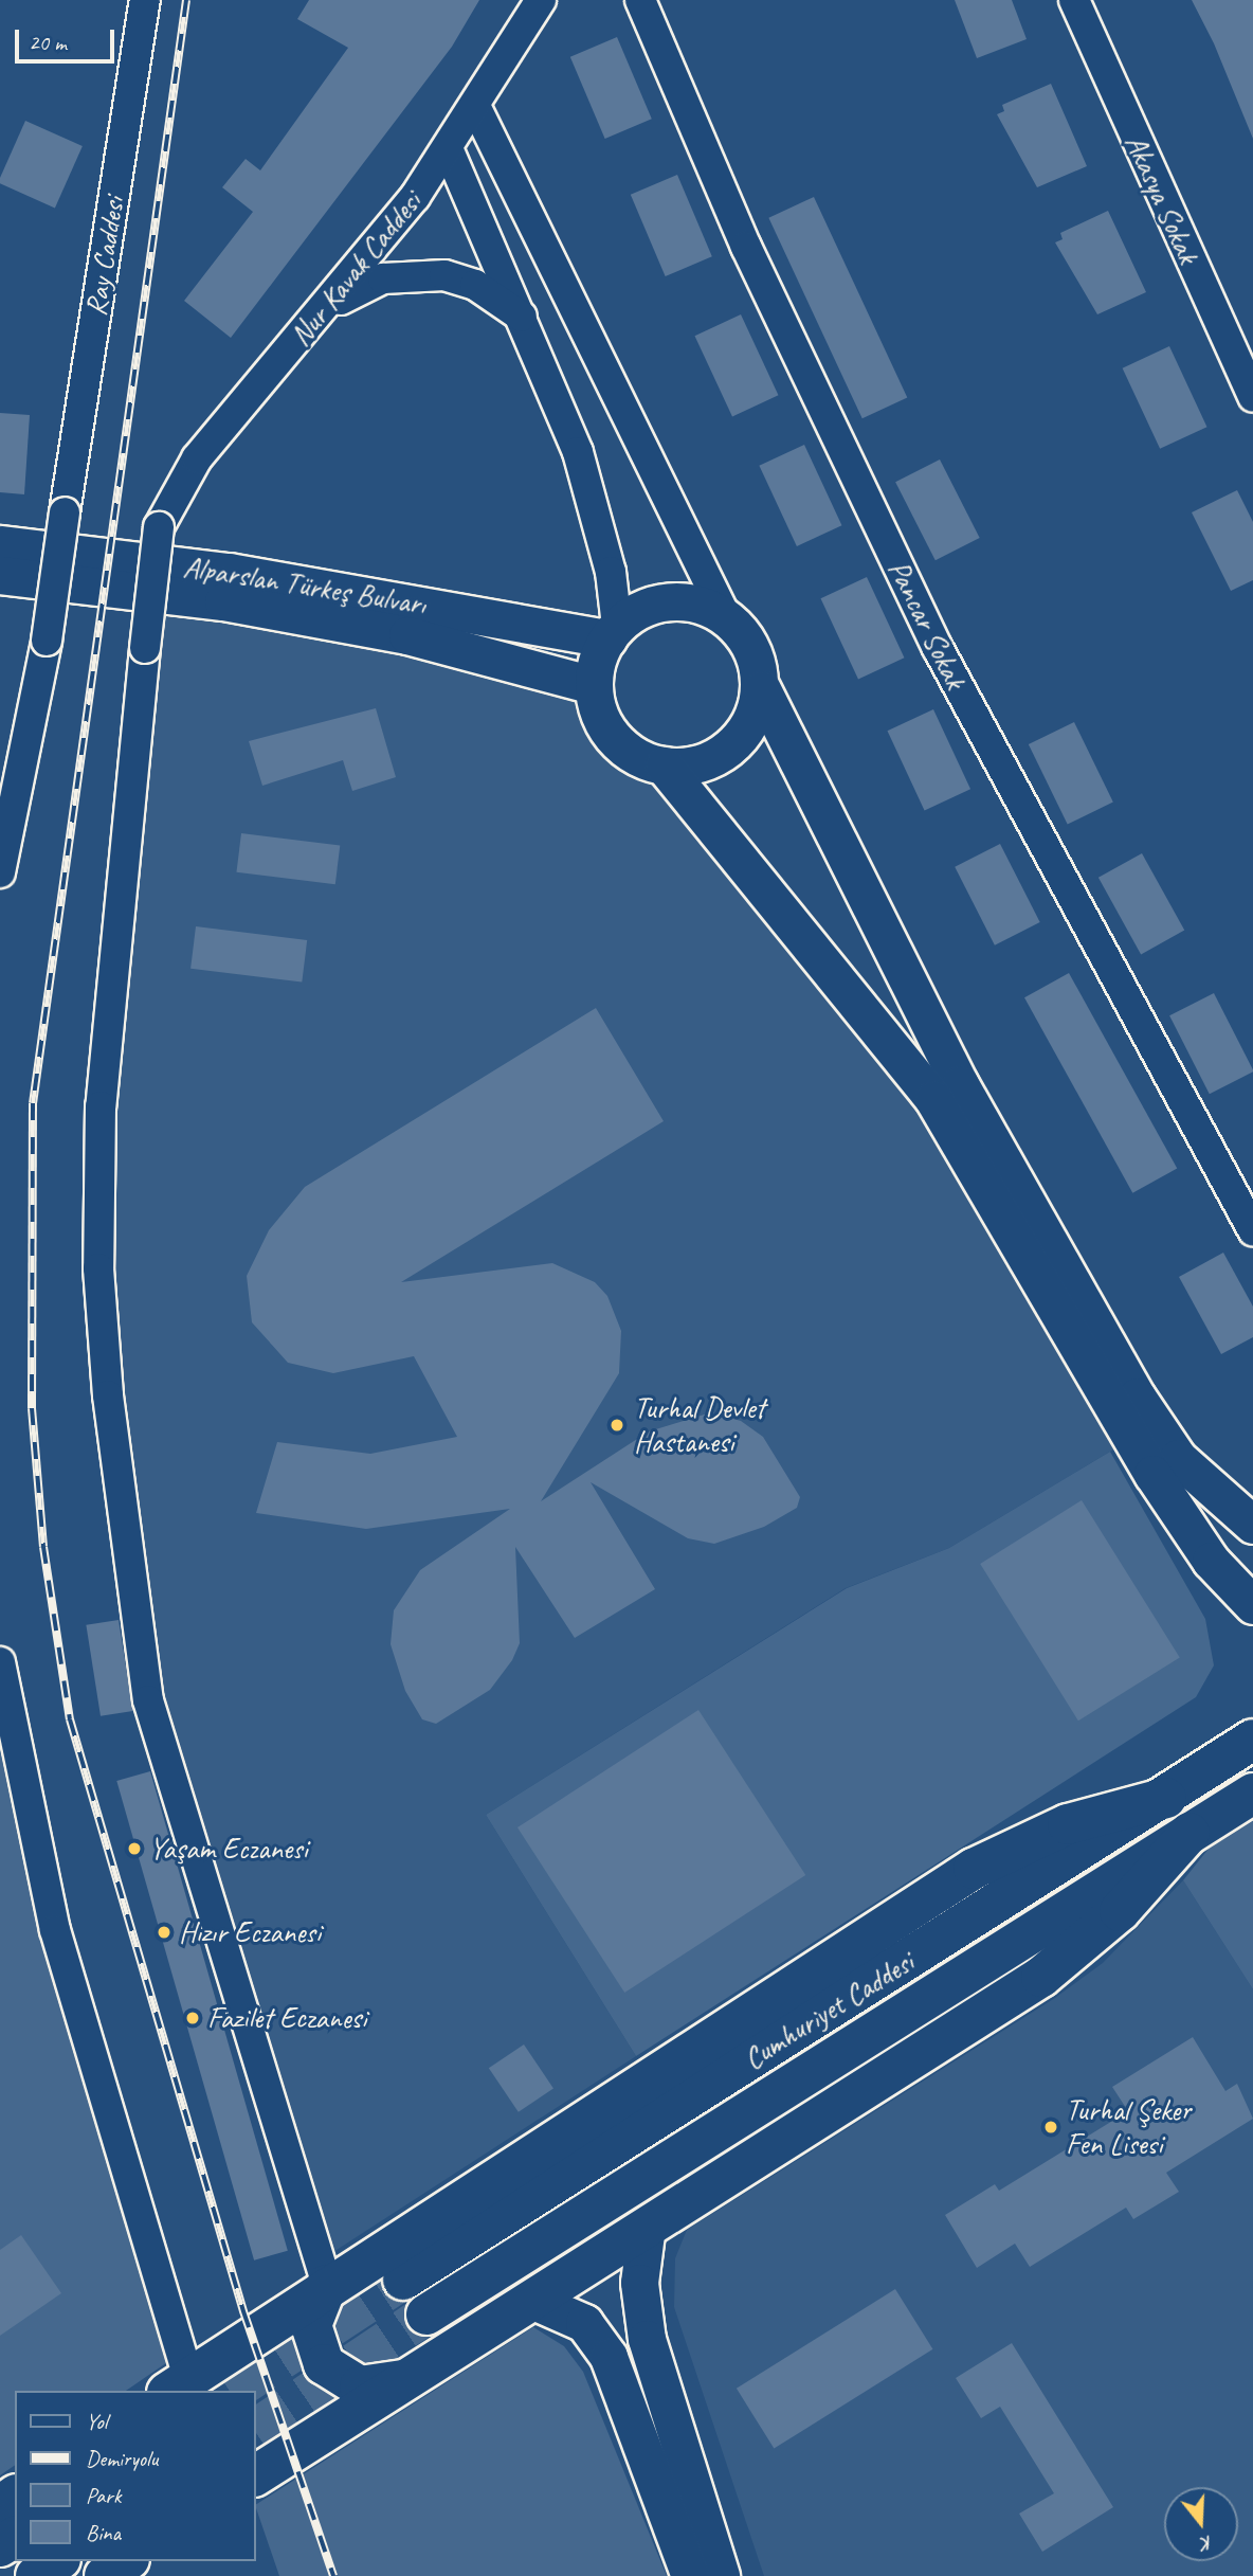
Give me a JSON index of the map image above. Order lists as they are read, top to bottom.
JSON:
{
  "streets": {
    "highway": ["Cumhuriyet Caddesi"],
    "street": [
      "Akasya Sokak",
      "Ray Caddesi",
      "Nur Kavak Caddesi",
      "Alparslan Türkeş Bulvarı",
      "Pancar Sokak"
    ]
  },
  "crossings": [
    ["Nur Kavak Caddesi", "Alparslan Türkeş Bulvarı"]
  ],
  "places": [
    "Turhal Devlet Hastanesi",
    "Yaşam Eczanesi",
    "Hızır Eczanesi",
    "Fazilet Eczanesi",
    "Turhal Şeker Fen Lisesi"
  ],
  "legend": [
    "Yol",
    "Demiryolu",
    "Park",
    "Bina"
  ],
  "scale_bar": "20 m",
  "north": "bottom"
}
